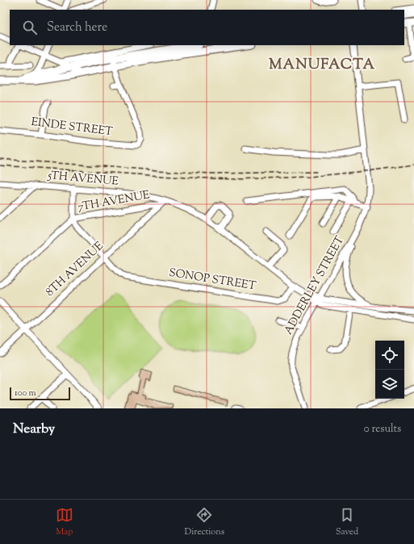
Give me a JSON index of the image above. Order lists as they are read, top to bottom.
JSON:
{
  "streets": {
    "street": [
      "EINDE STREET",
      "5TH AVENUE",
      "7TH AVENUE",
      "8TH AVENUE",
      "SONOP STREET",
      "ADDERLEY STREET"
    ]
  },
  "crossings": [
    ["5TH AVENUE", "8TH AVENUE"],
    ["5TH AVENUE", "SONOP STREET"],
    ["5TH AVENUE", "ADDERLEY STREET"],
    ["7TH AVENUE", "8TH AVENUE"],
    ["8TH AVENUE", "SONOP STREET"]
  ],
  "districts": ["MANUFACTA"],
  "scale_bar": "100 m",
  "page": {
    "search": "Search here",
    "scale": "100 m",
    "heading": ["Nearby", "0 results"],
    "nav": ["Map", "Directions", "Saved"]
  }
}
